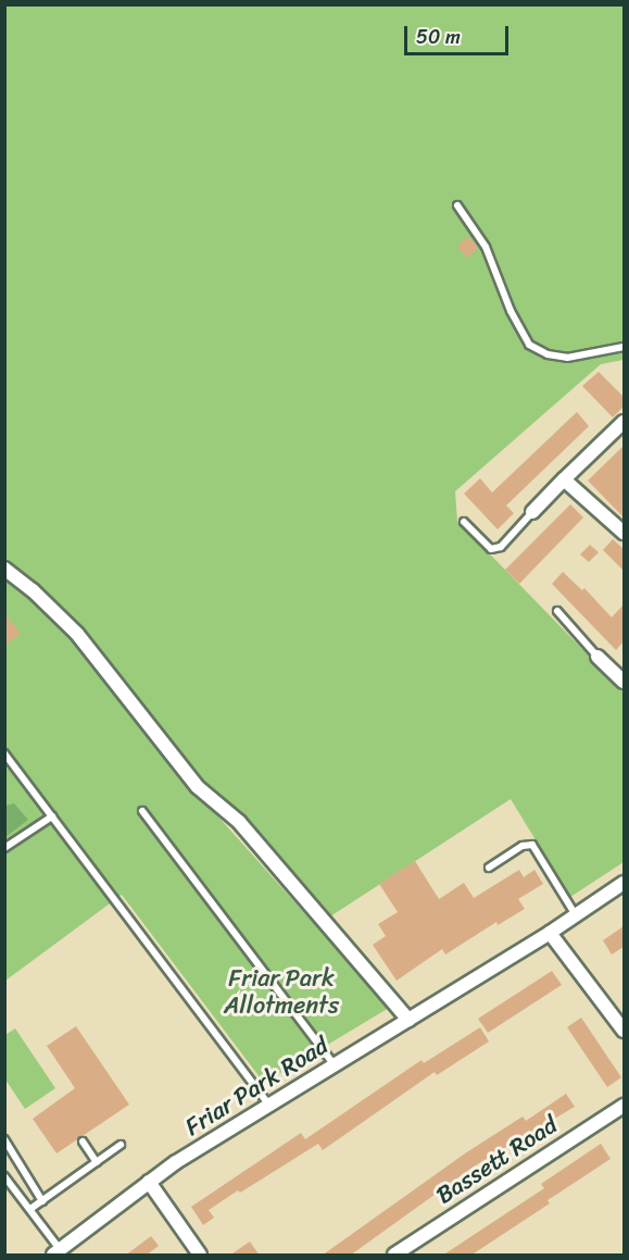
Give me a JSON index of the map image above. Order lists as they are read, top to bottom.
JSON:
{
  "streets": {
    "street": ["Friar Park Road", "Bassett Road"]
  },
  "parks": ["Friar Park Allotments"],
  "scale_bar": "50 m"
}
